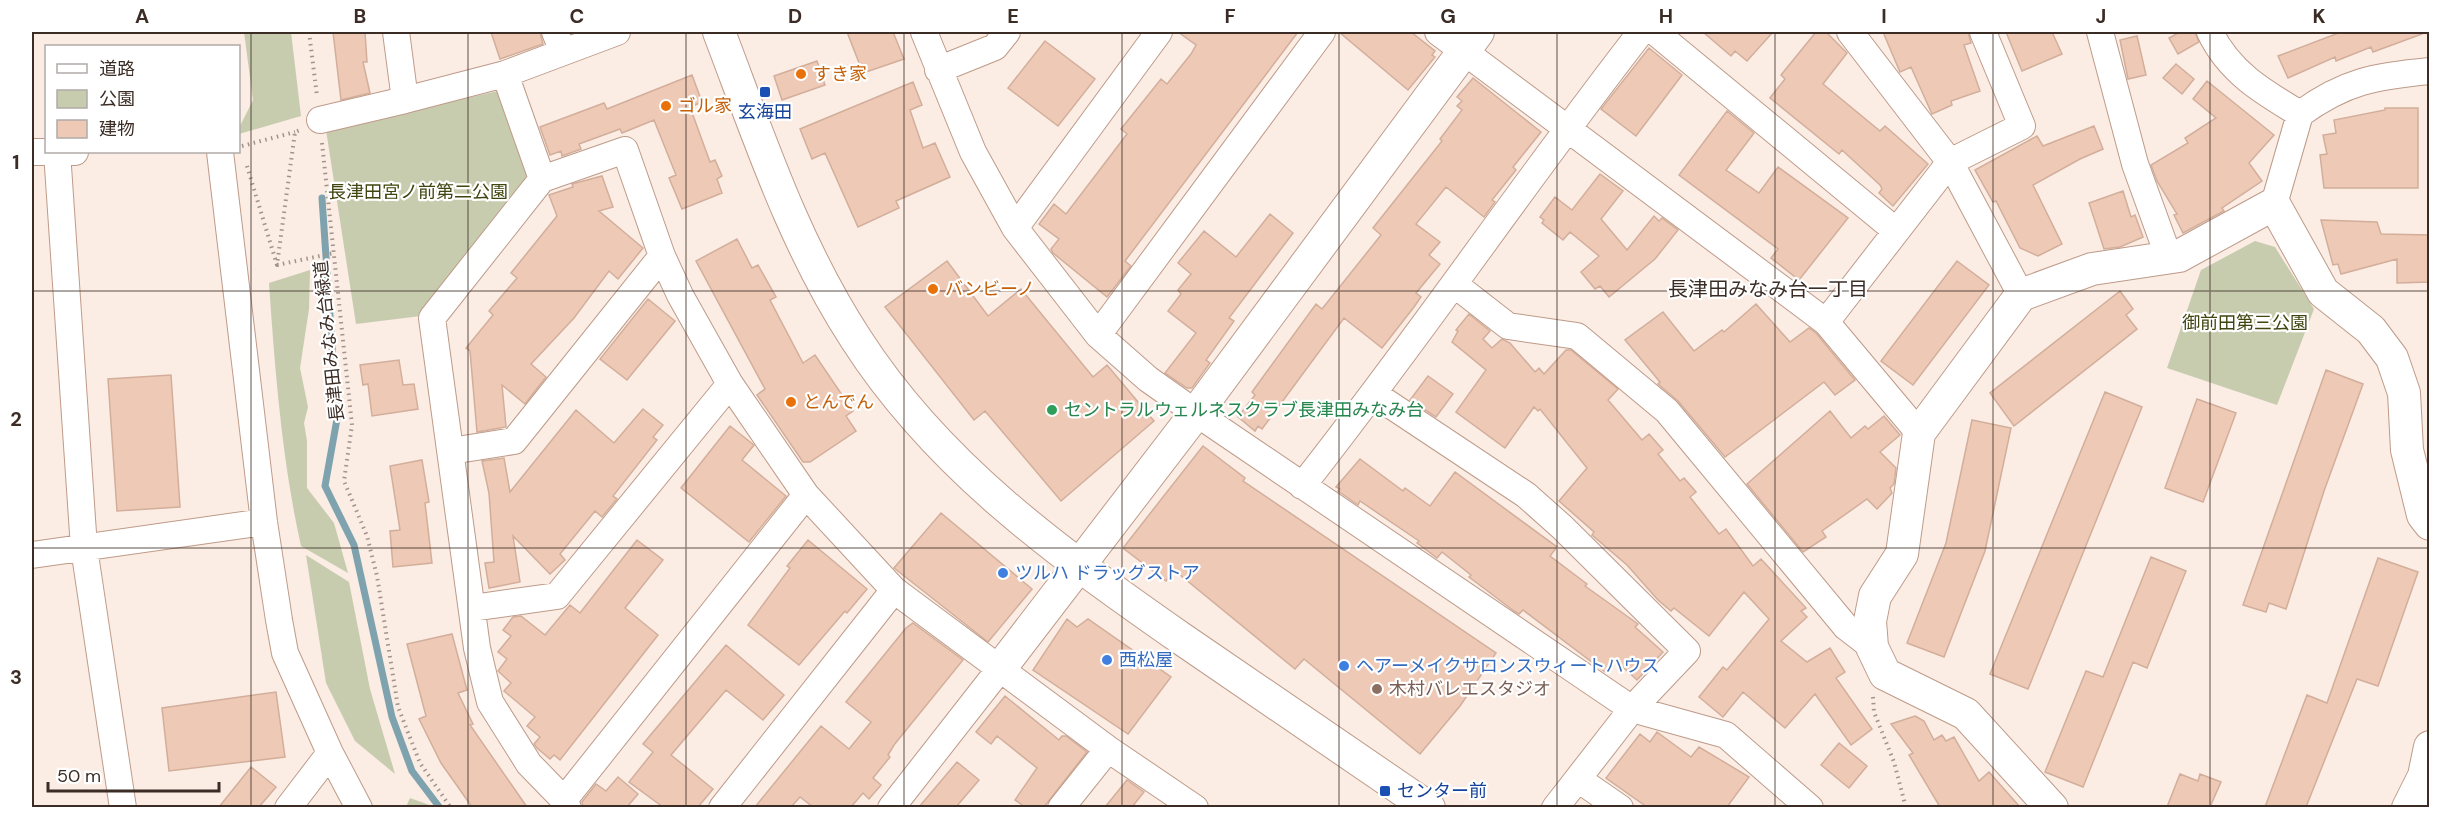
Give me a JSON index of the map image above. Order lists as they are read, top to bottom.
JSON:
{
  "streets": {
    "path": ["長津田みなみ台緑道"]
  },
  "districts": ["長津田みなみ台一丁目"],
  "parks": ["長津田宮ノ前第二公園", "御前田第三公園"],
  "places": {
    "other": [
      "すき家",
      "ゴル家",
      "バンビーノ",
      "とんでん",
      "セントラルウェルネスクラブ長津田みなみ台",
      "ツルハ ドラッグストア",
      "西松屋",
      "ヘアーメイクサロンスウィートハウス",
      "木村バレエスタジオ"
    ],
    "transit": ["玄海田", "センター前"]
  },
  "legend": ["道路", "公園", "建物"],
  "scale_bar": "50 m",
  "grid": {
    "columns": [
      "A",
      "B",
      "C",
      "D",
      "E",
      "F",
      "G",
      "H",
      "I",
      "J",
      "K"
    ],
    "rows": ["1", "2", "3"]
  }
}
